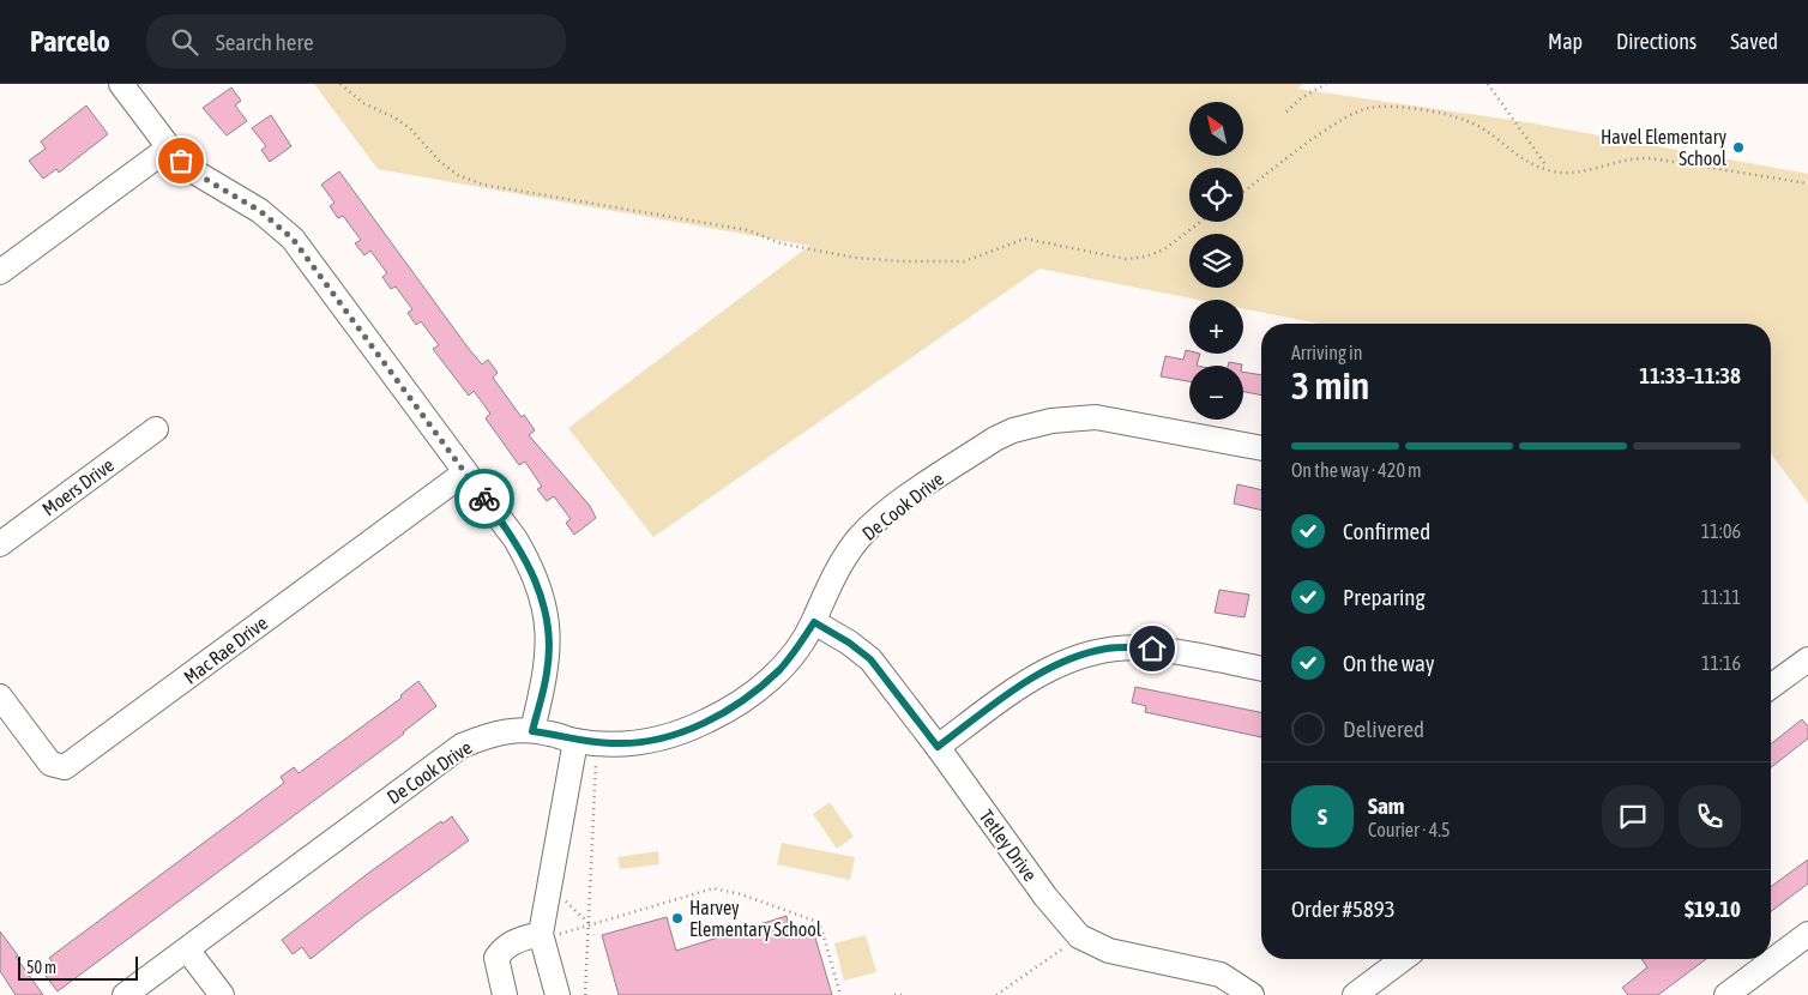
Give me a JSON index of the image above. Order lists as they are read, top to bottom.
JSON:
{
  "streets": {
    "street": [
      "Moers Drive",
      "De Cook Drive",
      "Mac Rae Drive",
      "Tetley Drive"
    ]
  },
  "crossings": [
    ["De Cook Drive", "Tetley Drive"]
  ],
  "places": ["Havel Elementary School", "Harvey Elementary School"],
  "scale_bar": "50 m",
  "north": "top left",
  "page": {
    "header": "Parcelo",
    "search": "Search here",
    "nav": ["Map", "Directions", "Saved"],
    "map_buttons": ["+", "−"],
    "heading": ["3 min", "Arriving in", "11:33–11:38"],
    "panel": [
      "Sam",
      "Courier · 4.5",
      "Order #5893",
      "$19.10"
    ],
    "bar": "On the way · 420 m",
    "list": [
      ["Confirmed", "11:06"],
      ["Preparing", "11:11"],
      ["On the way", "11:16"],
      "Delivered"
    ],
    "round": "S",
    "scale": "50 m"
  }
}
